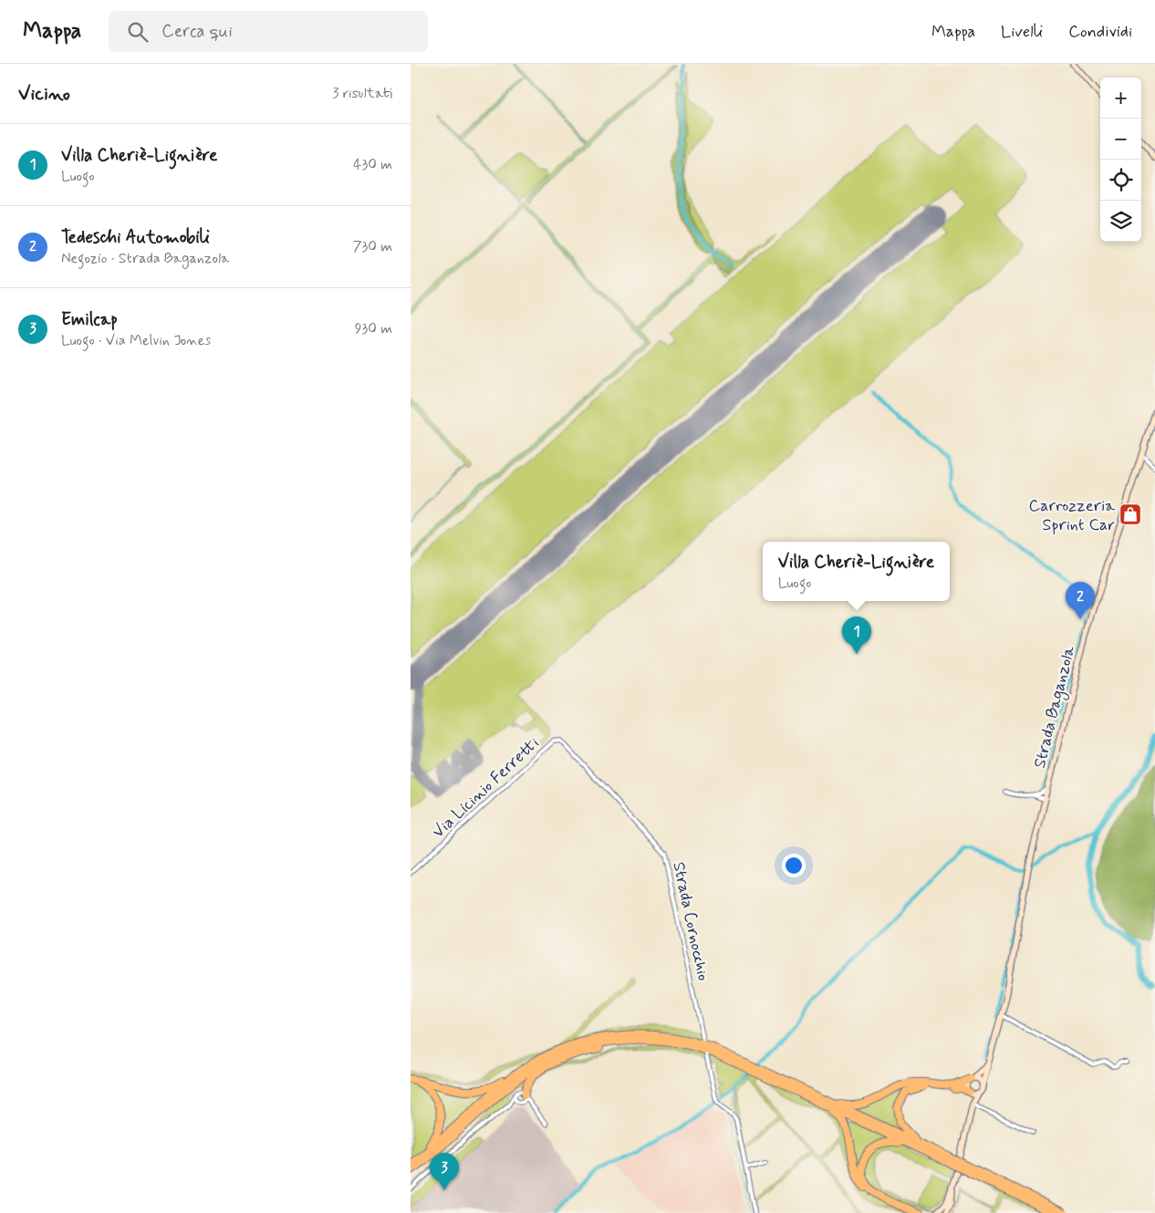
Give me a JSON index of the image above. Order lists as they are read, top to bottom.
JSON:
{
  "streets": {
    "main road": ["Strada Baganzola"],
    "street": ["Via Licinio Ferretti", "Strada Cornocchio"]
  },
  "crossings": [
    ["Via Licinio Ferretti", "Strada Cornocchio"]
  ],
  "places": {
    "shop": ["Carrozzeria Sprint Car"]
  },
  "page": {
    "header": "Mappa",
    "search": "Cerca qui",
    "nav": ["Mappa", "Livelli", "Condividi"],
    "heading": ["Vicino", "3 risultati"],
    "map_buttons": ["+", "−"],
    "list": [
      {
        "mark": "1",
        "name": "Villa Cheriè-Lignière",
        "note": "Luogo",
        "value": "430 m"
      },
      {
        "mark": "2",
        "name": "Tedeschi Automobili",
        "note": "Negozio · Strada Baganzola",
        "value": "730 m"
      },
      {
        "mark": "3",
        "name": "Emilcap",
        "note": "Luogo · Via Melvin Jones",
        "value": "930 m"
      }
    ],
    "popup": ["Villa Cheriè-Lignière", "Luogo"],
    "pins": ["2", "1", "3"]
  }
}
